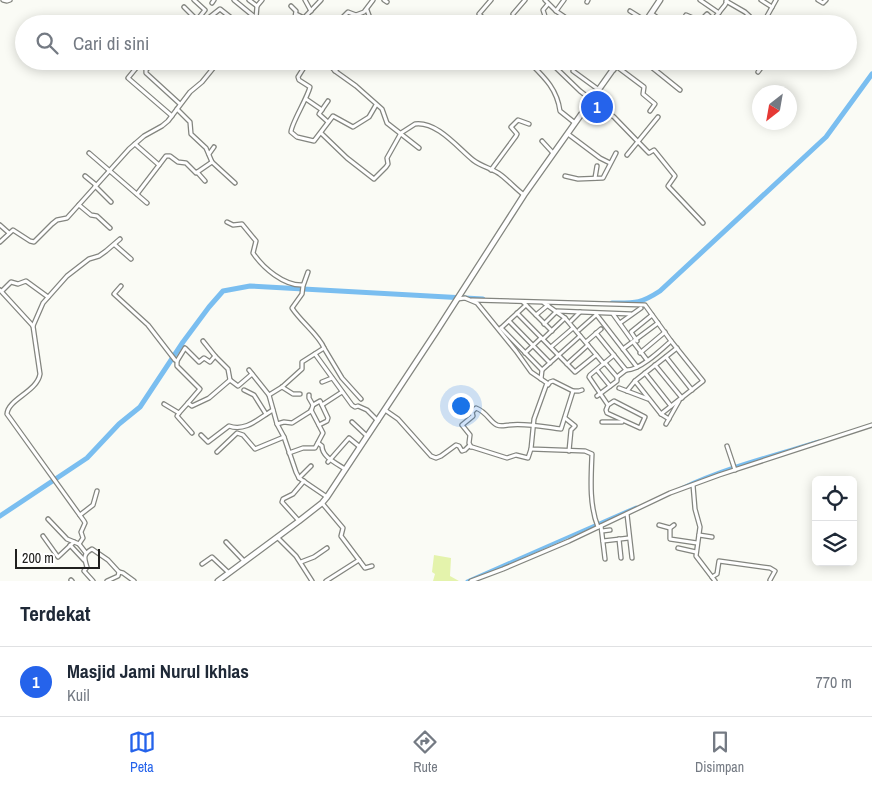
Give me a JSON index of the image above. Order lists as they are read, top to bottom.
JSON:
{
  "scale_bar": "200 m",
  "north": "bottom left",
  "page": {
    "search": "Cari di sini",
    "pins": "1",
    "scale": "200 m",
    "heading": "Terdekat",
    "list": [
      {
        "mark": "1",
        "name": "Masjid Jami Nurul Ikhlas",
        "note": "Kuil",
        "value": "770 m"
      }
    ],
    "nav": ["Peta", "Rute", "Disimpan"]
  }
}
